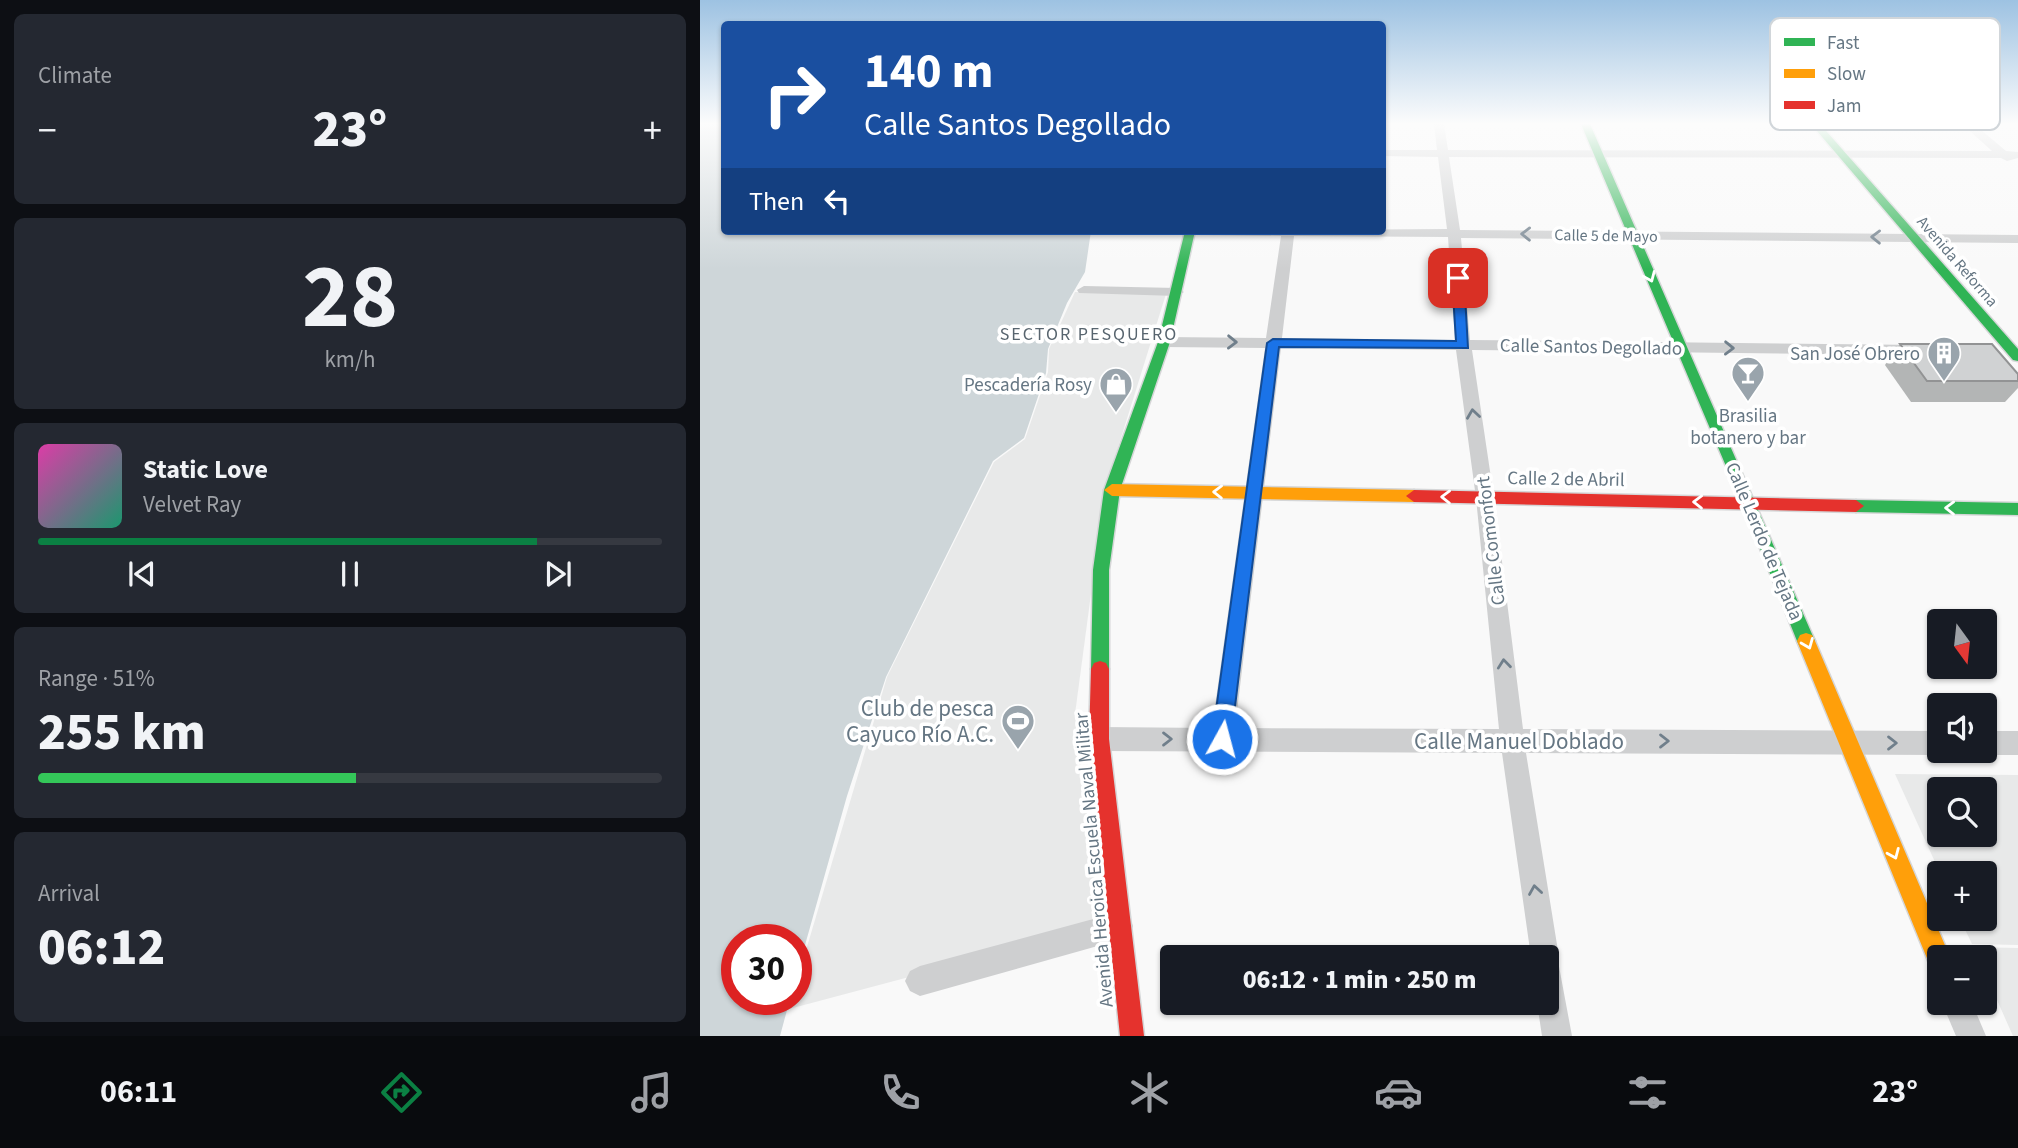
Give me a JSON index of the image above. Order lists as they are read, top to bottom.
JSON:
{
  "streets": {
    "street": [
      "Calle 5 de Mayo",
      "Avenida Reforma",
      "Calle Santos Degollado",
      "Calle 2 de Abril",
      "Calle Comonfort",
      "Calle Lerdo de Tejada",
      "Calle Manuel Doblado",
      "Avenida Heroica Escuela Naval Militar"
    ]
  },
  "crossings": [
    ["Calle 5 de Mayo", "Avenida Reforma"],
    ["Calle 5 de Mayo", "Calle Comonfort"],
    ["Calle 5 de Mayo", "Calle Lerdo de Tejada"],
    ["Calle Santos Degollado", "Calle Comonfort"],
    ["Calle Santos Degollado", "Calle Lerdo de Tejada"],
    ["Calle Santos Degollado", "Avenida Heroica Escuela Naval Militar"],
    ["Calle 2 de Abril", "Calle Comonfort"],
    ["Calle 2 de Abril", "Calle Lerdo de Tejada"],
    ["Calle 2 de Abril", "Avenida Heroica Escuela Naval Militar"],
    ["Calle Comonfort", "Calle Manuel Doblado"],
    ["Calle Lerdo de Tejada", "Calle Manuel Doblado"],
    ["Calle Manuel Doblado", "Avenida Heroica Escuela Naval Militar"]
  ],
  "one_way": [
    "Calle 5 de Mayo",
    "Calle Santos Degollado",
    "Calle 2 de Abril",
    "Calle Comonfort",
    "Calle Lerdo de Tejada",
    "Calle Manuel Doblado"
  ],
  "districts": ["SECTOR PESQUERO"],
  "places": {
    "building": ["San José Obrero"],
    "bar": ["Brasilia botanero y bar"],
    "shop": ["Pescadería Rosy"],
    "sports": ["Club de pesca Cayuco Río A.C."]
  },
  "legend": ["Fast", "Slow", "Jam"],
  "north": "bottom",
  "page": {
    "tile": [
      "Climate",
      ["28", "km/h"],
      ["Range · 51%", "255 km"],
      ["Arrival", "06:12"]
    ],
    "turn": ["140 m", "Calle Santos Degollado"],
    "heat": ["−", "23°", "+"],
    "then": "Then",
    "song": ["Static Love", "Velvet Ray"],
    "map_buttons": ["+", "−"],
    "limit": "30",
    "trip": "06:12 · 1 min · 250 m",
    "tabs": ["06:11", "23°"]
  }
}
